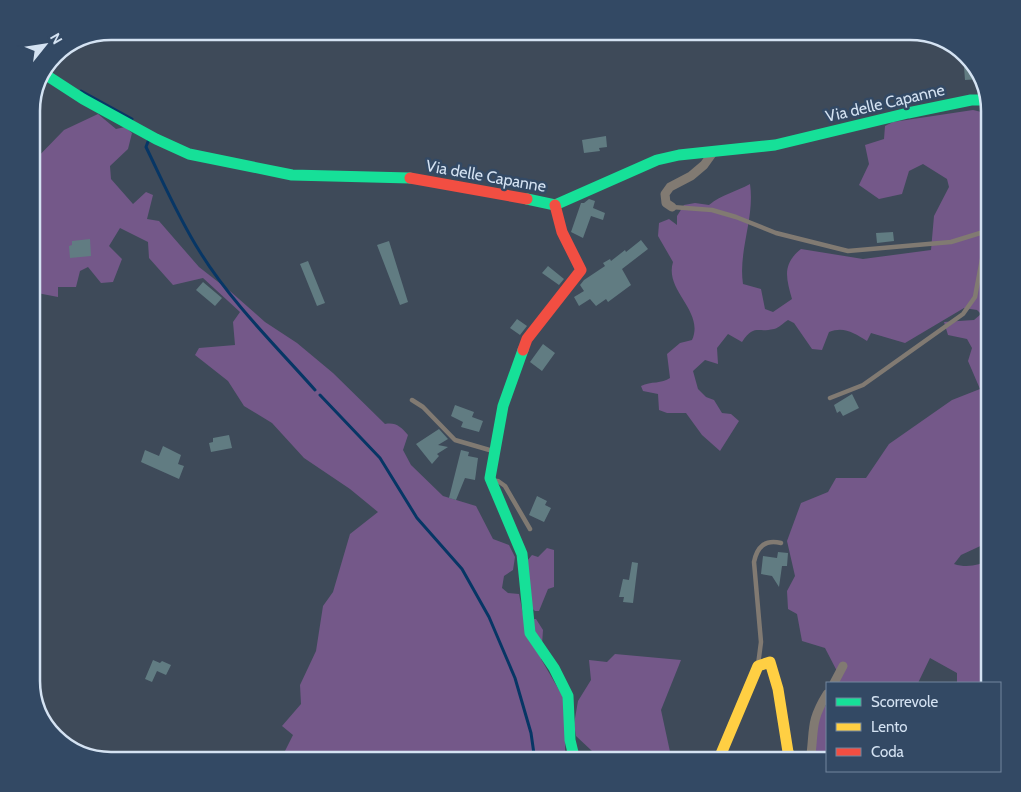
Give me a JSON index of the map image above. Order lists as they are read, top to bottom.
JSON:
{
  "streets": {
    "street": ["Via delle Capanne"]
  },
  "legend": ["Scorrevole", "Lento", "Coda"],
  "north": "top right"
}
